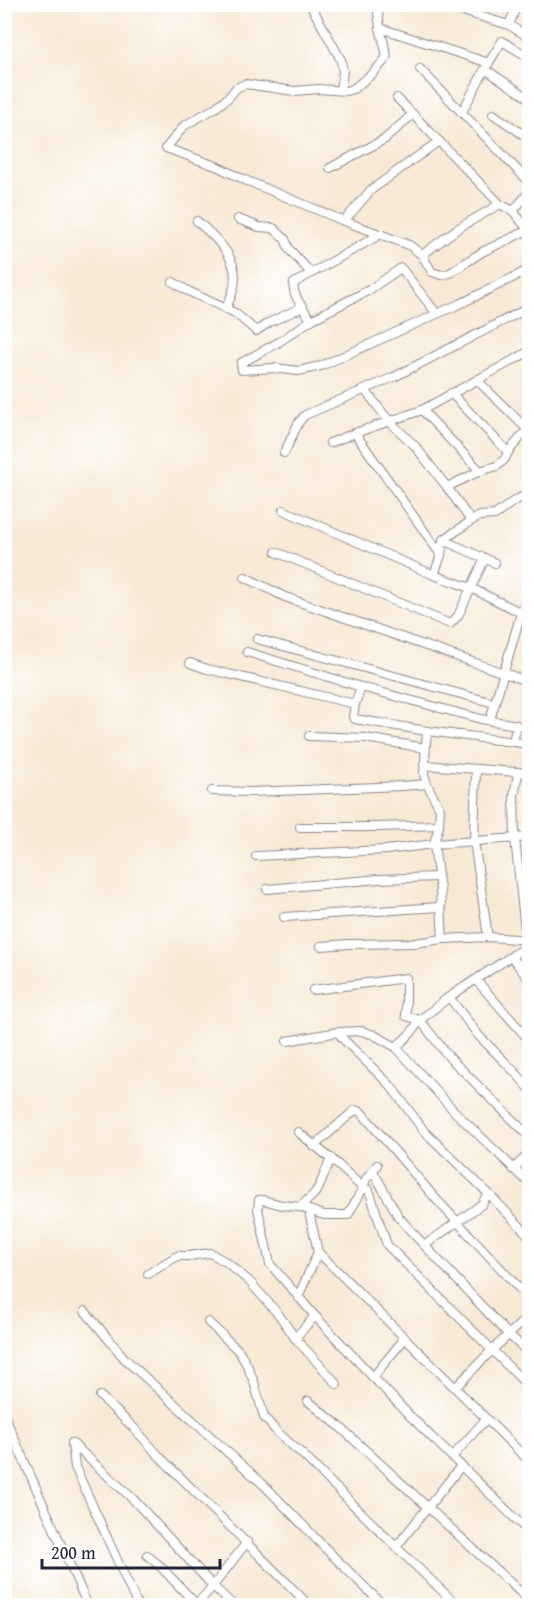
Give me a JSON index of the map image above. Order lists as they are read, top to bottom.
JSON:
{
  "scale_bar": "200 m"
}
